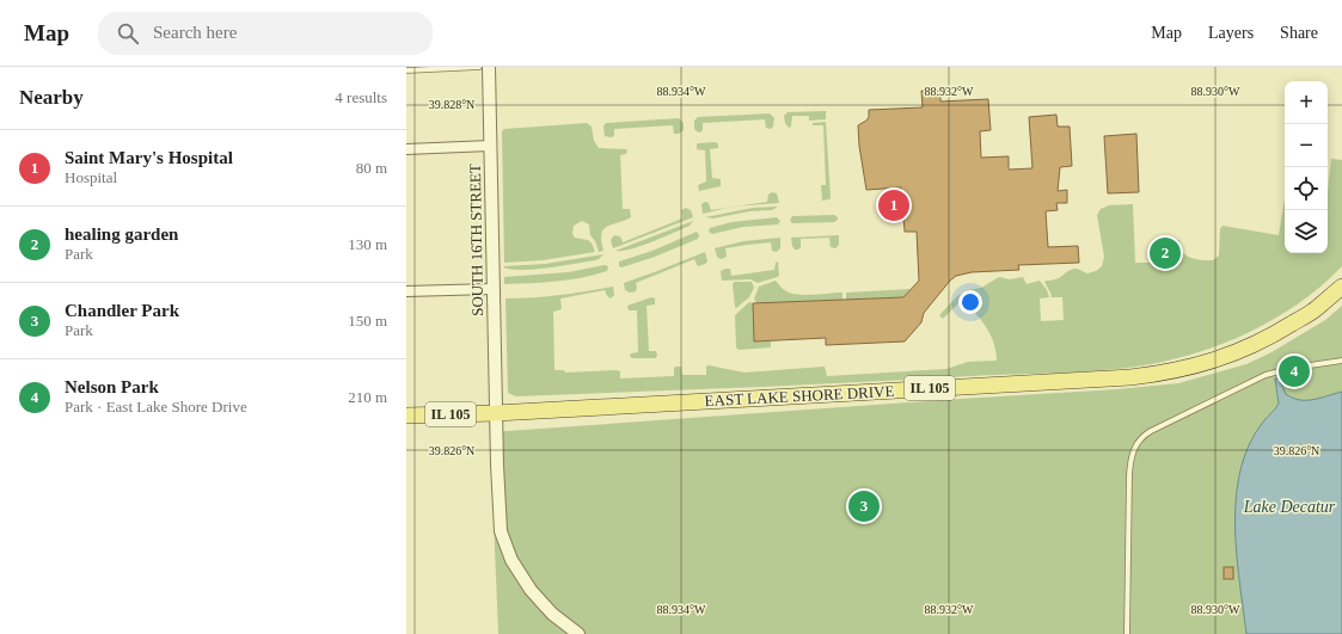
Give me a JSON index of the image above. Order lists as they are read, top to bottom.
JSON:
{
  "streets": {
    "main road": ["IL 105", "EAST LAKE SHORE DRIVE"],
    "street": ["SOUTH 16TH STREET"]
  },
  "crossings": [
    ["SOUTH 16TH STREET", "EAST LAKE SHORE DRIVE"]
  ],
  "water": ["Lake Decatur"],
  "page": {
    "header": "Map",
    "search": "Search here",
    "nav": ["Map", "Layers", "Share"],
    "heading": ["Nearby", "4 results"],
    "map_buttons": ["+", "−"],
    "list": [
      {
        "mark": "1",
        "name": "Saint Mary's Hospital",
        "note": "Hospital",
        "value": "80 m"
      },
      {
        "mark": "2",
        "name": "healing garden",
        "note": "Park",
        "value": "130 m"
      },
      {
        "mark": "3",
        "name": "Chandler Park",
        "note": "Park",
        "value": "150 m"
      },
      {
        "mark": "4",
        "name": "Nelson Park",
        "note": "Park · East Lake Shore Drive",
        "value": "210 m"
      }
    ],
    "pins": [
      "1",
      "2",
      "4",
      "3"
    ]
  },
  "coordinates": [
    "88.934°W",
    "88.932°W",
    "88.930°W",
    "39.828°N",
    "39.826°N"
  ]
}
